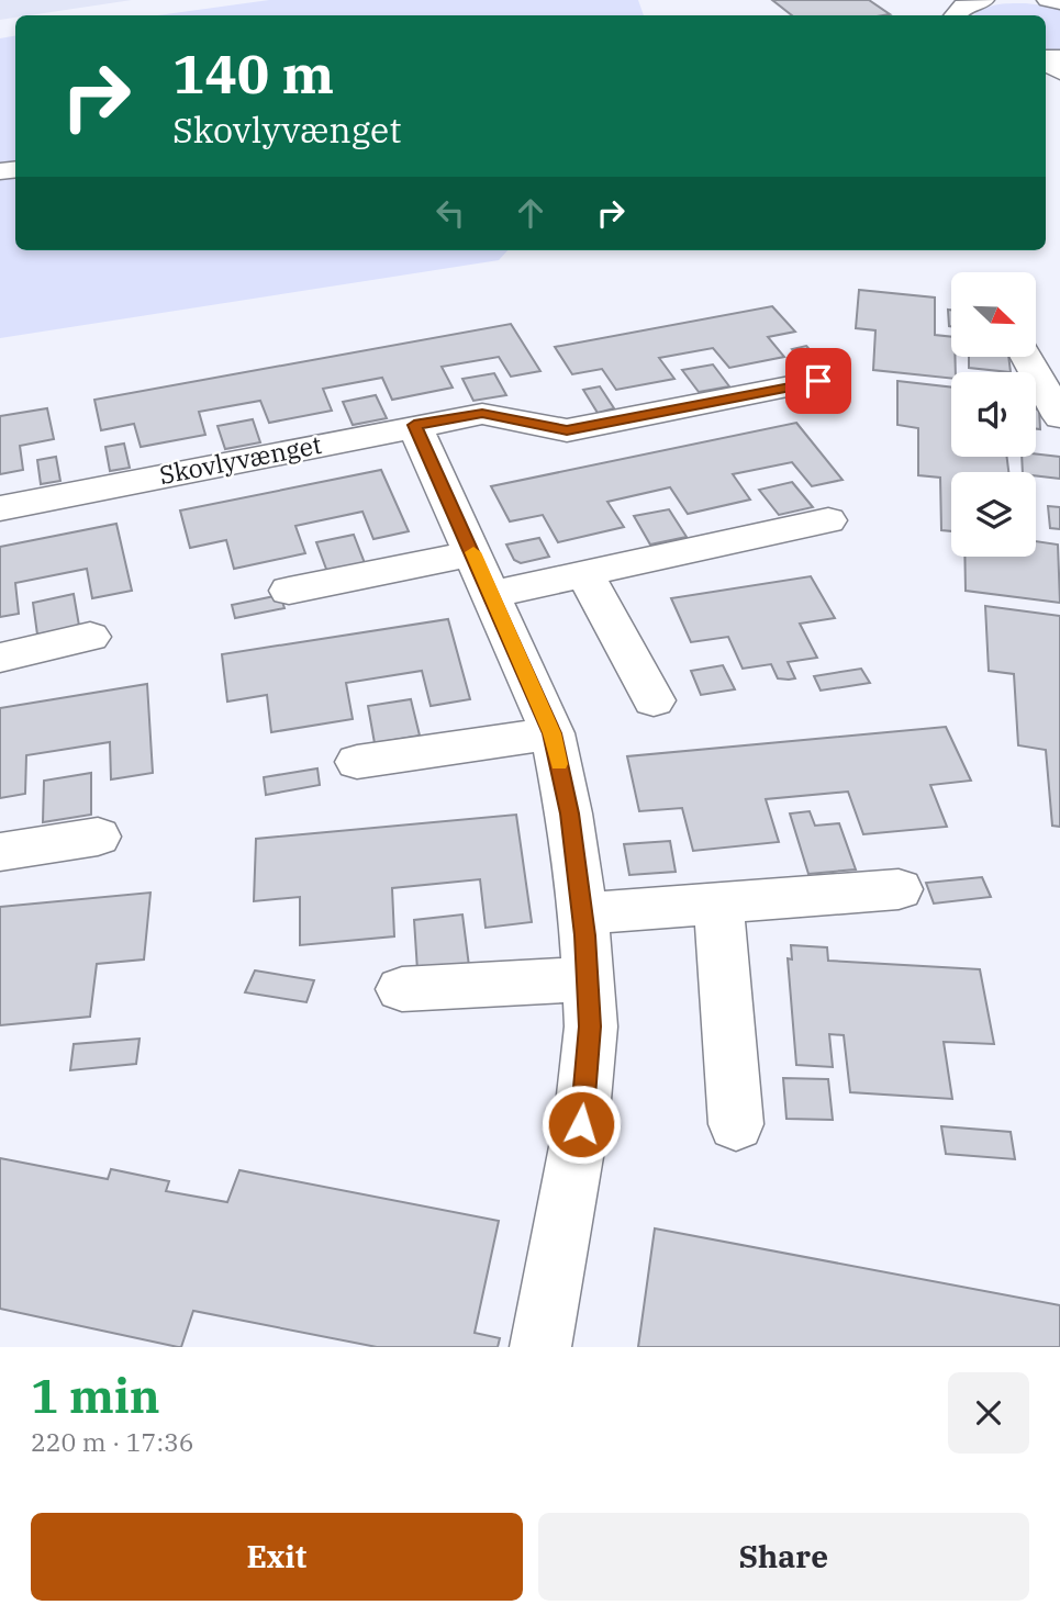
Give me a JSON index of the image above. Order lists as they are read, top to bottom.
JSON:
{
  "streets": {
    "street": ["Skovlyvænget"]
  },
  "north": "bottom right",
  "page": {
    "turn": ["140 m", "Skovlyvænget"],
    "heading": ["1 min", "220 m · 17:36"],
    "buttons": ["Exit", "Share"]
  }
}
